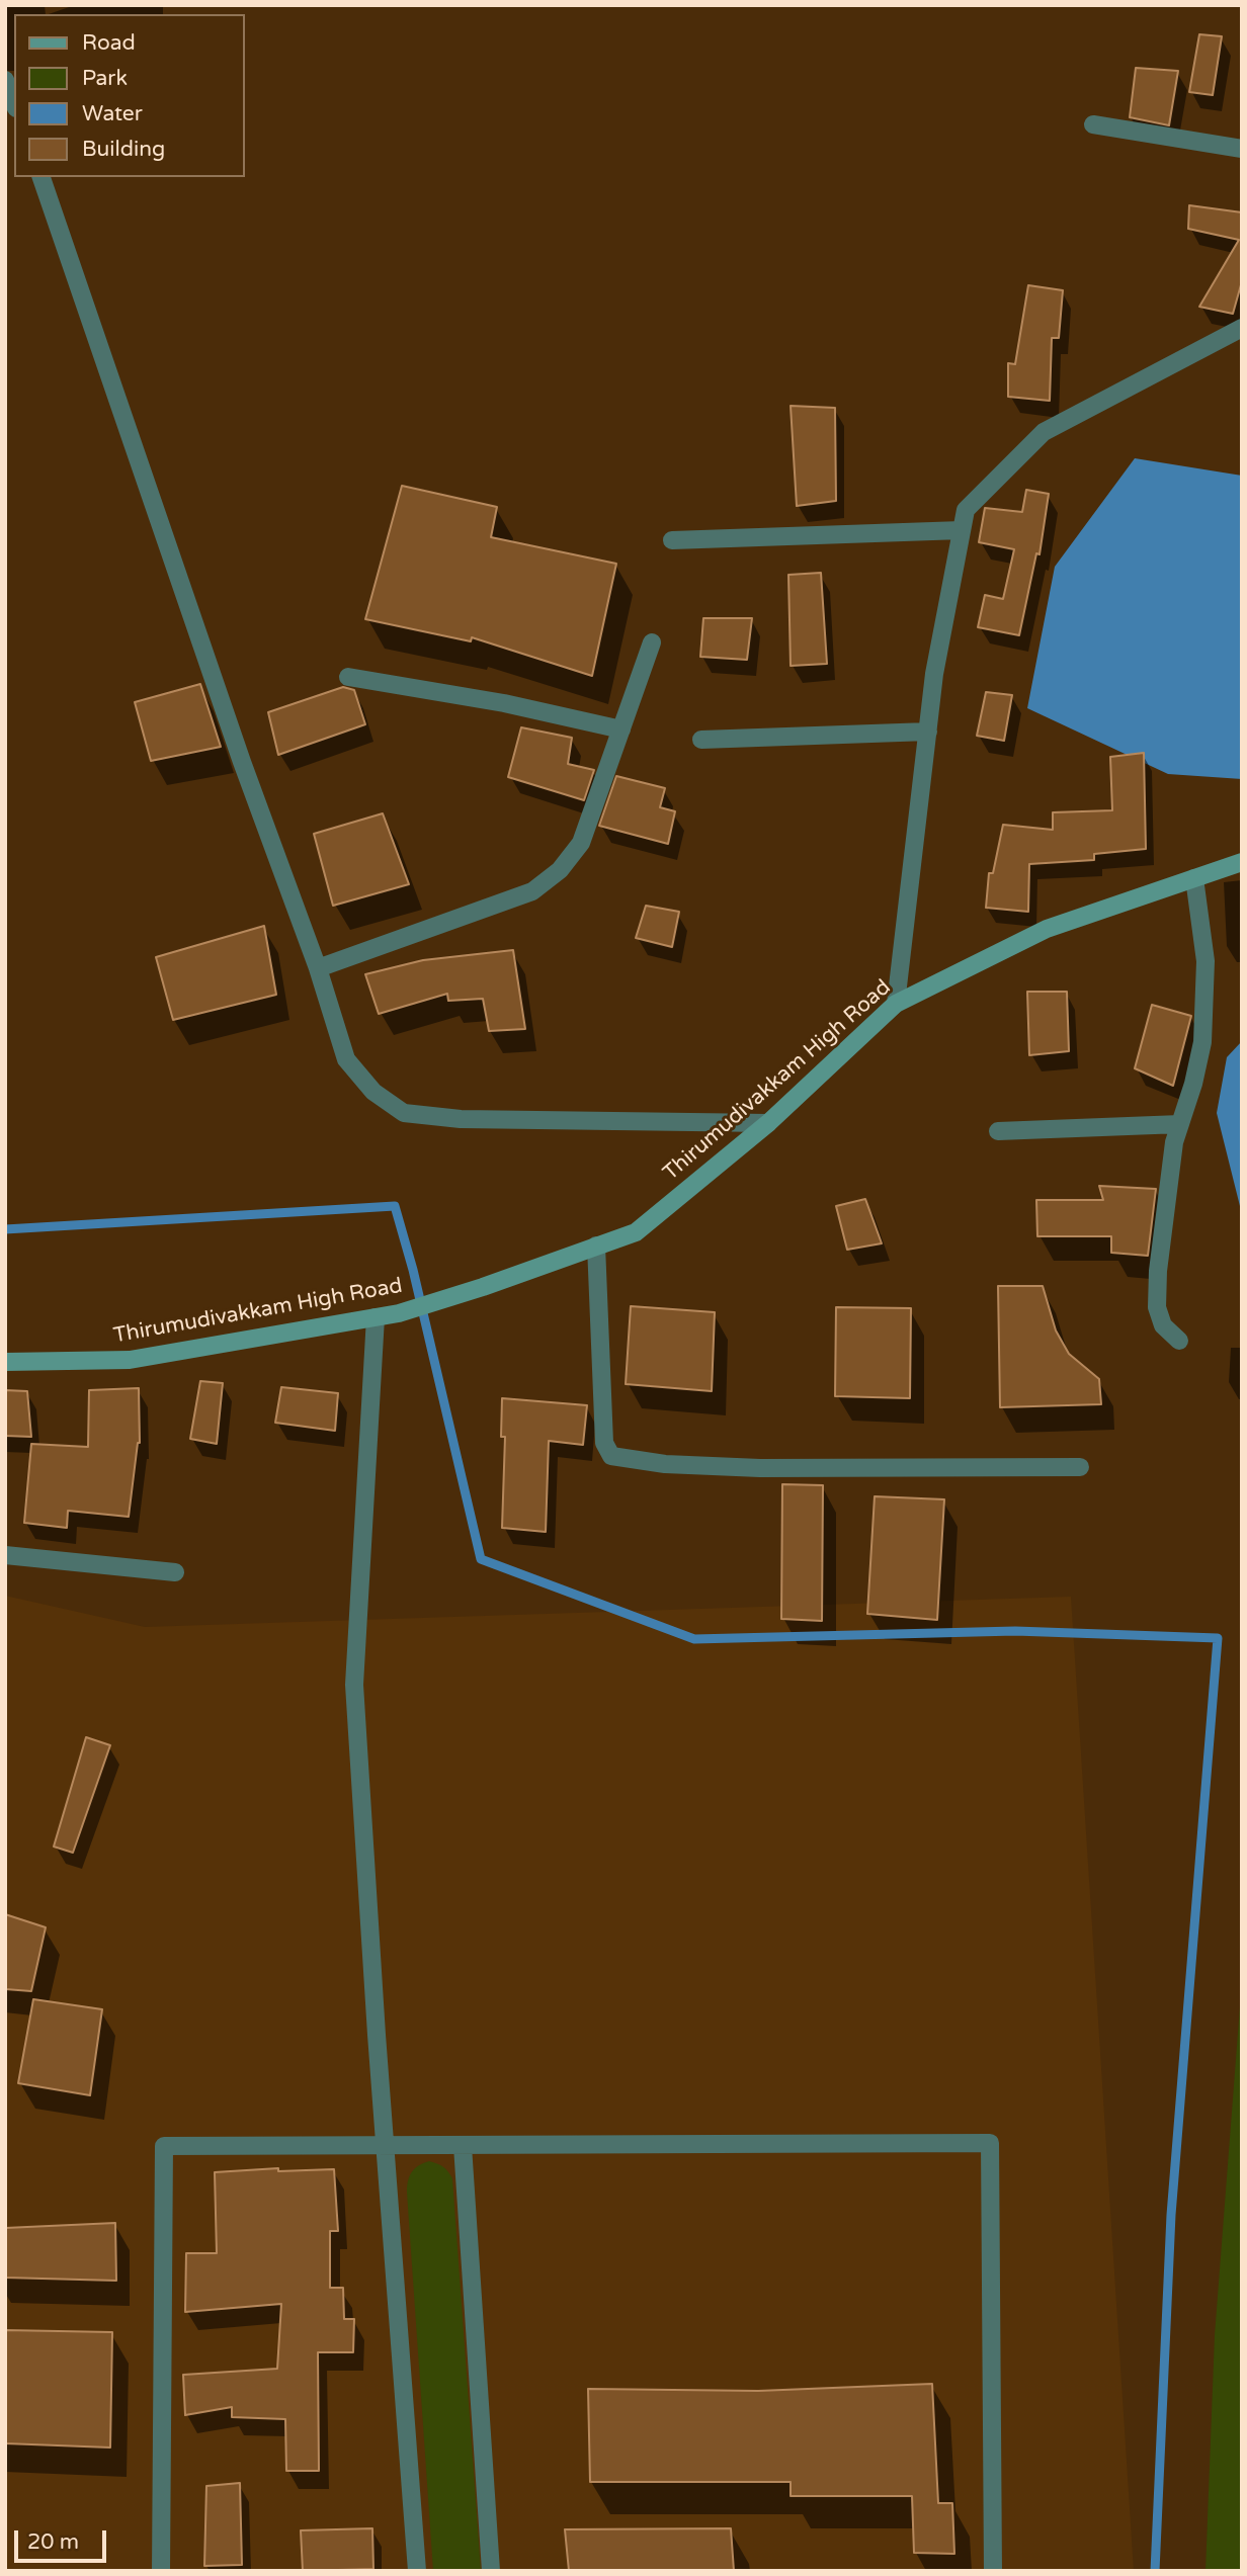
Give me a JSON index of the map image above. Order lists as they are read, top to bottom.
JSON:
{
  "streets": {
    "street": ["Thirumudivakkam High Road"]
  },
  "legend": [
    "Road",
    "Park",
    "Water",
    "Building"
  ],
  "scale_bar": "20 m"
}
